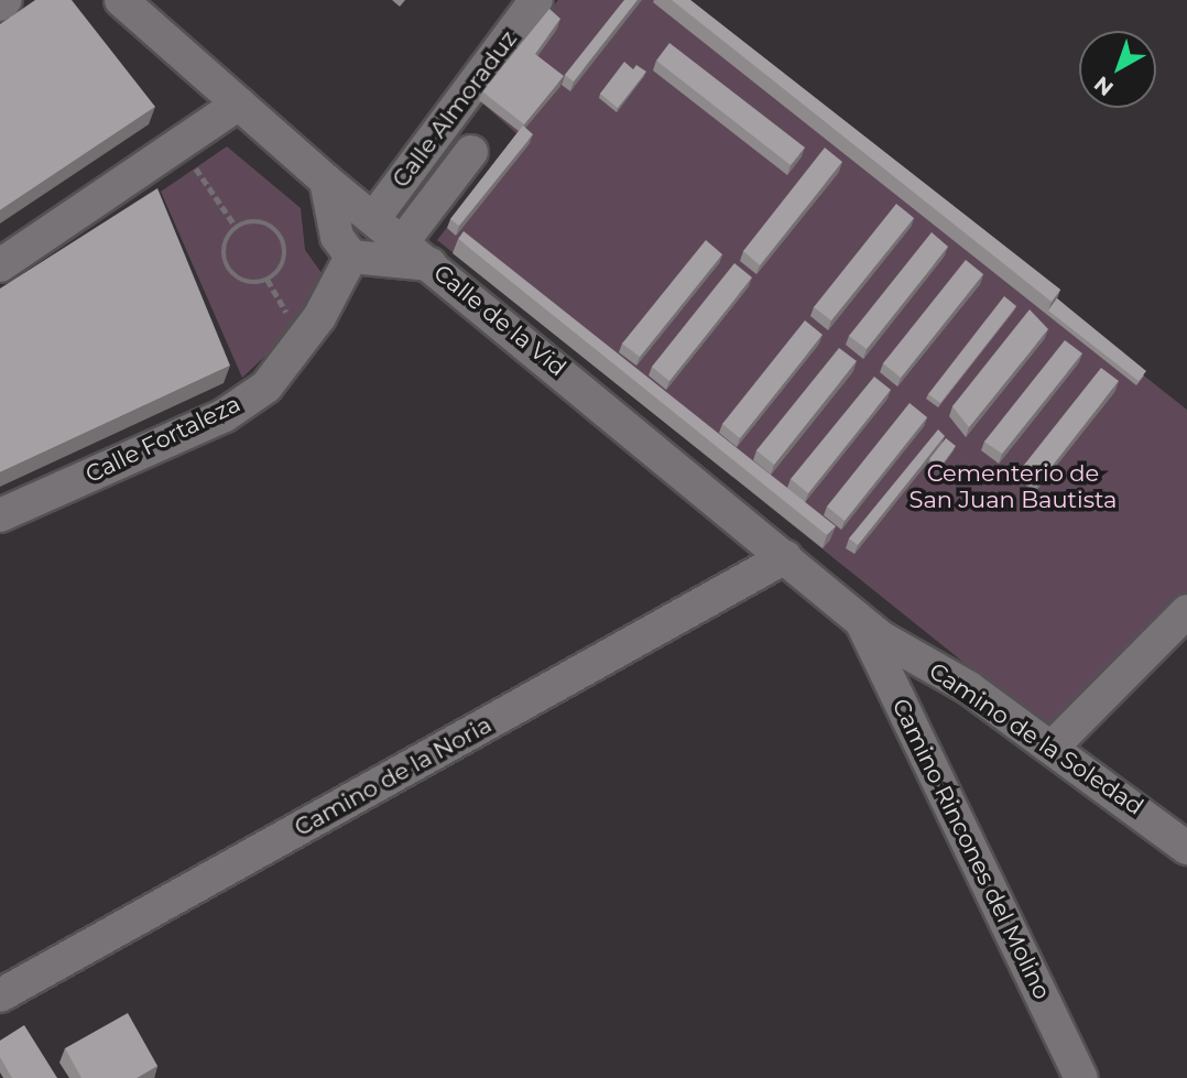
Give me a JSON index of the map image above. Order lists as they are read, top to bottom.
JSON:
{
  "streets": {
    "street": [
      "Calle Almoraduz",
      "Calle de la Vid",
      "Calle Fortaleza",
      "Camino de la Soledad",
      "Camino de la Noria",
      "Camino Rincones del Molino"
    ]
  },
  "crossings": [
    ["Calle Almoraduz", "Calle de la Vid"],
    ["Calle de la Vid", "Camino de la Soledad"],
    ["Calle de la Vid", "Camino de la Noria"],
    ["Calle de la Vid", "Camino Rincones del Molino"],
    ["Camino de la Soledad", "Camino Rincones del Molino"]
  ],
  "parks": ["Cementerio de San Juan Bautista"],
  "north": "bottom left"
}
